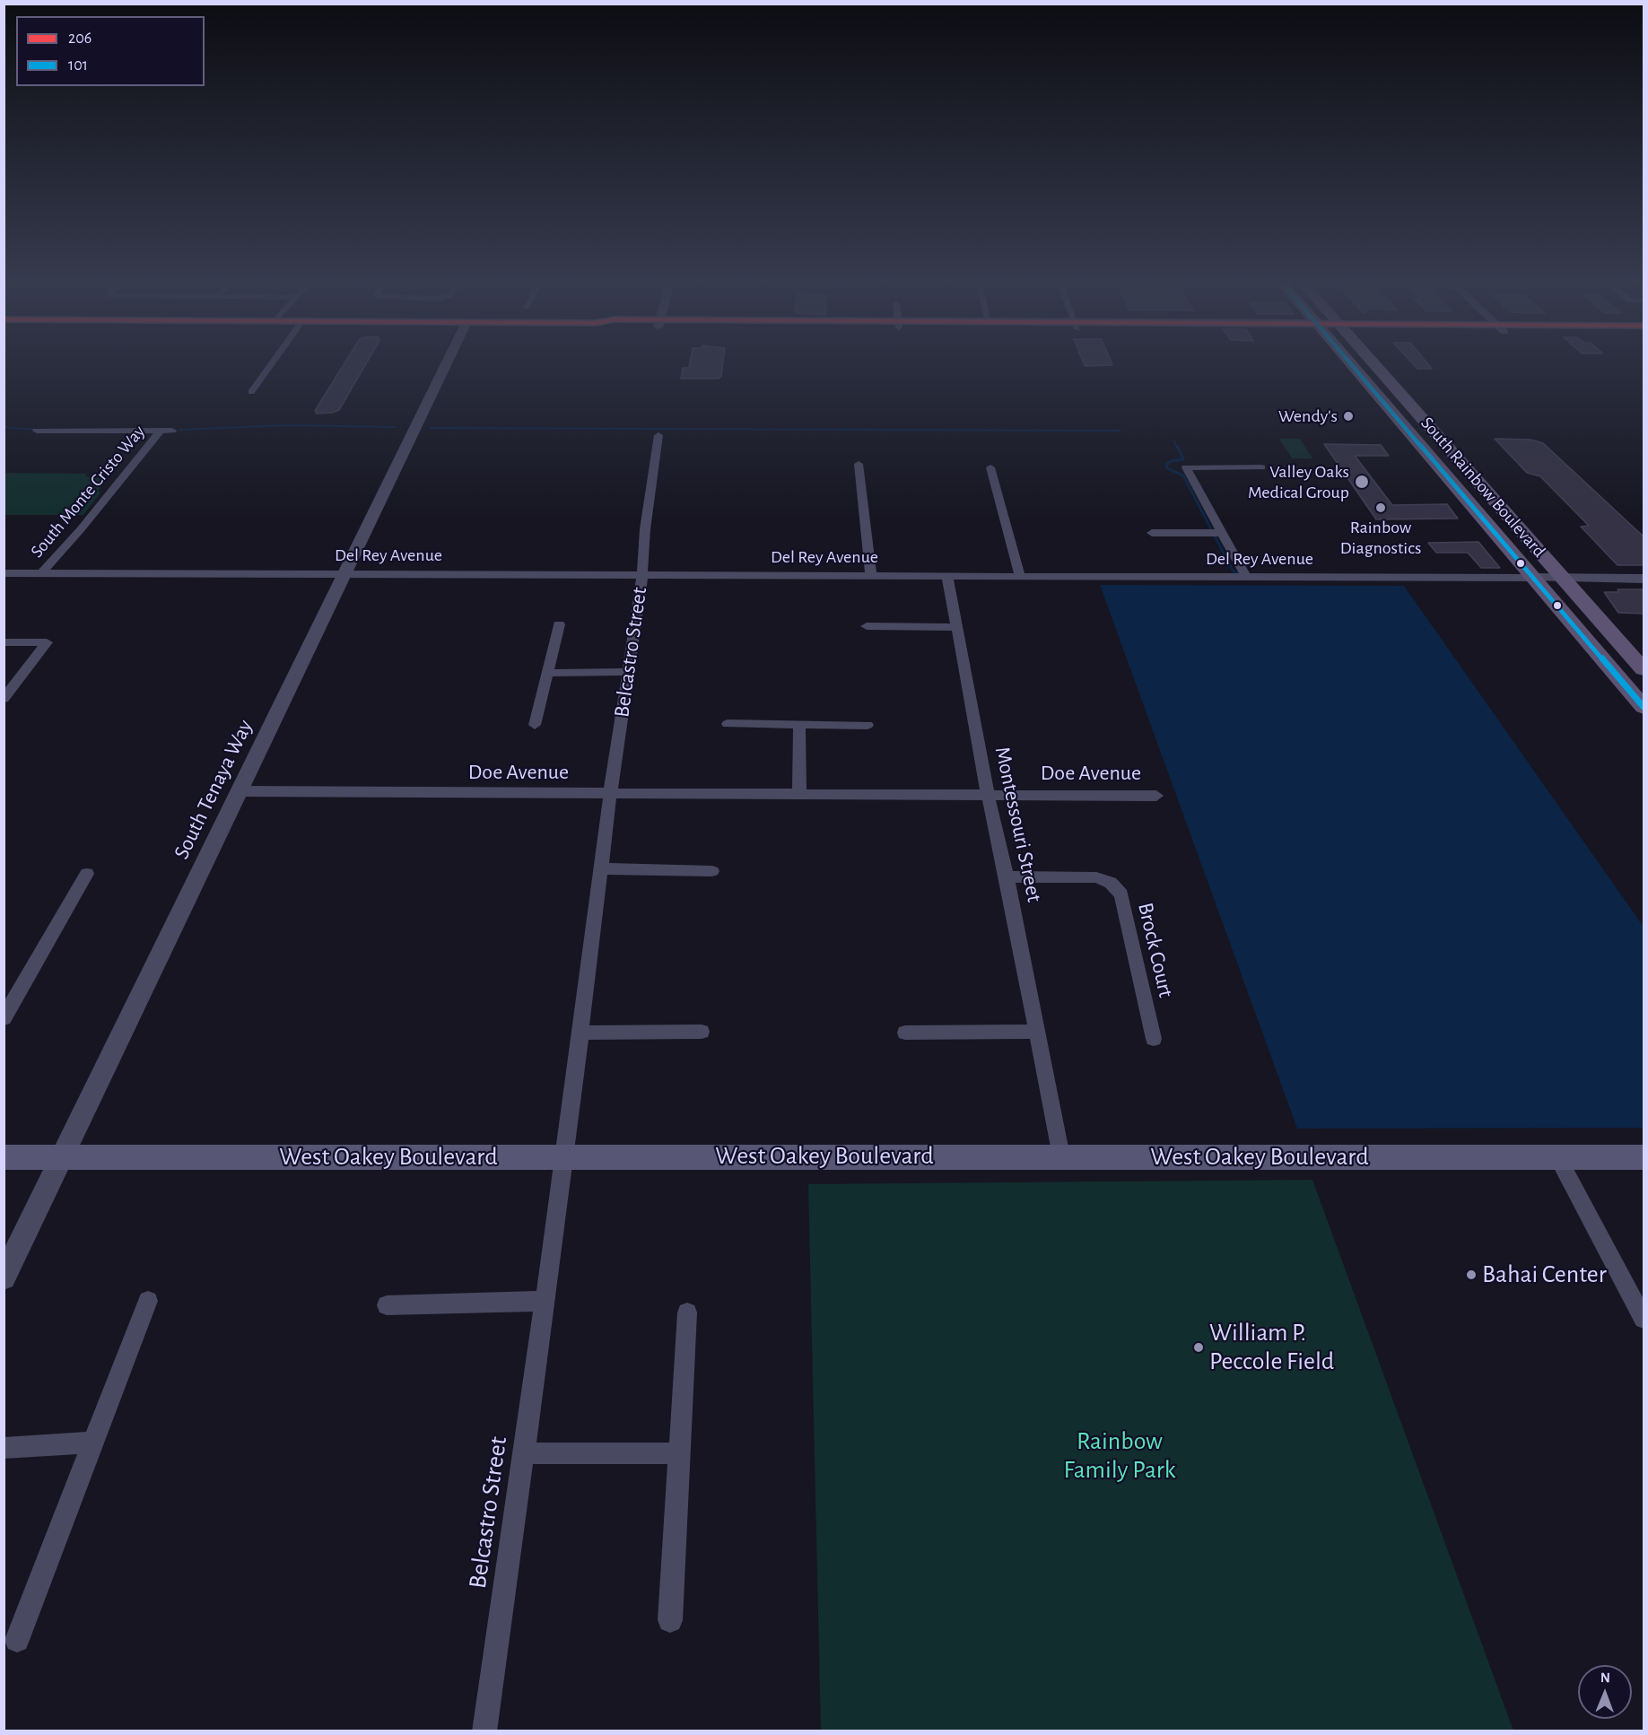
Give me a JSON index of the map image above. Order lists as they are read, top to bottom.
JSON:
{
  "streets": {
    "main road": ["South Rainbow Boulevard", "West Oakey Boulevard"],
    "street": [
      "South Monte Cristo Way",
      "Del Rey Avenue",
      "Belcastro Street",
      "Doe Avenue",
      "South Tenaya Way",
      "Montessouri Street",
      "Brock Court"
    ]
  },
  "crossings": [
    ["South Rainbow Boulevard", "Del Rey Avenue"],
    ["South Monte Cristo Way", "Del Rey Avenue"],
    ["Del Rey Avenue", "Belcastro Street"],
    ["Del Rey Avenue", "South Tenaya Way"],
    ["Del Rey Avenue", "Montessouri Street"],
    ["Belcastro Street", "Doe Avenue"],
    ["Belcastro Street", "West Oakey Boulevard"],
    ["Doe Avenue", "South Tenaya Way"],
    ["Doe Avenue", "Montessouri Street"],
    ["South Tenaya Way", "West Oakey Boulevard"],
    ["Montessouri Street", "Brock Court"],
    ["Montessouri Street", "West Oakey Boulevard"]
  ],
  "parks": ["Rainbow Family Park"],
  "places": [
    "Wendy's",
    "Valley Oaks Medical Group",
    "Rainbow Diagnostics",
    "Bahai Center",
    "William P. Peccole Field"
  ],
  "lines": ["transit line 101"],
  "legend": ["206", "101"],
  "north": "top"
}
